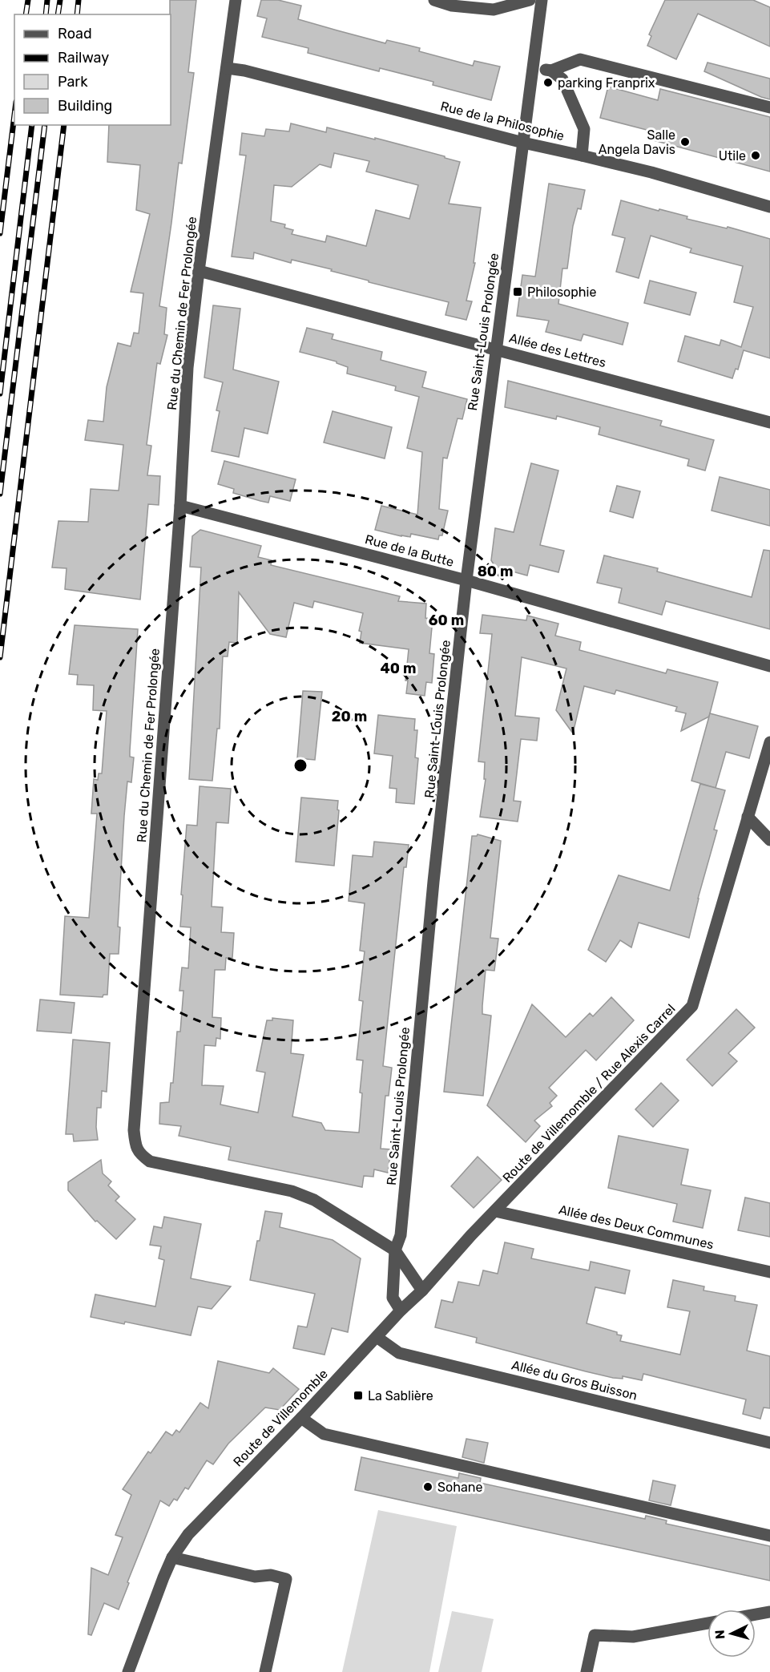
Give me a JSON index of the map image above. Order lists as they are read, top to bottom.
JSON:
{
  "streets": {
    "street": [
      "Rue de la Philosophie",
      "Rue du Chemin de Fer Prolongée",
      "Rue Saint-Louis Prolongée",
      "Allée des Lettres",
      "Rue de la Butte",
      "Route de Villemomble / Rue Alexis Carrel",
      "Allée des Deux Communes",
      "Allée du Gros Buisson",
      "Route de Villemomble"
    ]
  },
  "crossings": [
    ["Rue de la Philosophie", "Rue du Chemin de Fer Prolongée"],
    ["Rue de la Philosophie", "Rue Saint-Louis Prolongée"],
    ["Rue du Chemin de Fer Prolongée", "Rue Saint-Louis Prolongée"],
    ["Rue du Chemin de Fer Prolongée", "Allée des Lettres"],
    ["Rue du Chemin de Fer Prolongée", "Rue de la Butte"],
    ["Rue Saint-Louis Prolongée", "Allée des Lettres"],
    ["Rue Saint-Louis Prolongée", "Rue de la Butte"],
    ["Route de Villemomble / Rue Alexis Carrel", "Allée des Deux Communes"],
    ["Route de Villemomble / Rue Alexis Carrel", "Route de Villemomble"],
    ["Allée des Deux Communes", "Route de Villemomble"],
    ["Allée du Gros Buisson", "Route de Villemomble"]
  ],
  "places": {
    "other": [
      "parking Franprix",
      "Salle Angela Davis",
      "Utile",
      "Sohane"
    ],
    "transit": ["Philosophie", "La Sablière"]
  },
  "legend": [
    "Road",
    "Railway",
    "Park",
    "Building"
  ],
  "north": "left",
  "rings": [
    "80 m",
    "60 m",
    "40 m",
    "20 m"
  ]
}
